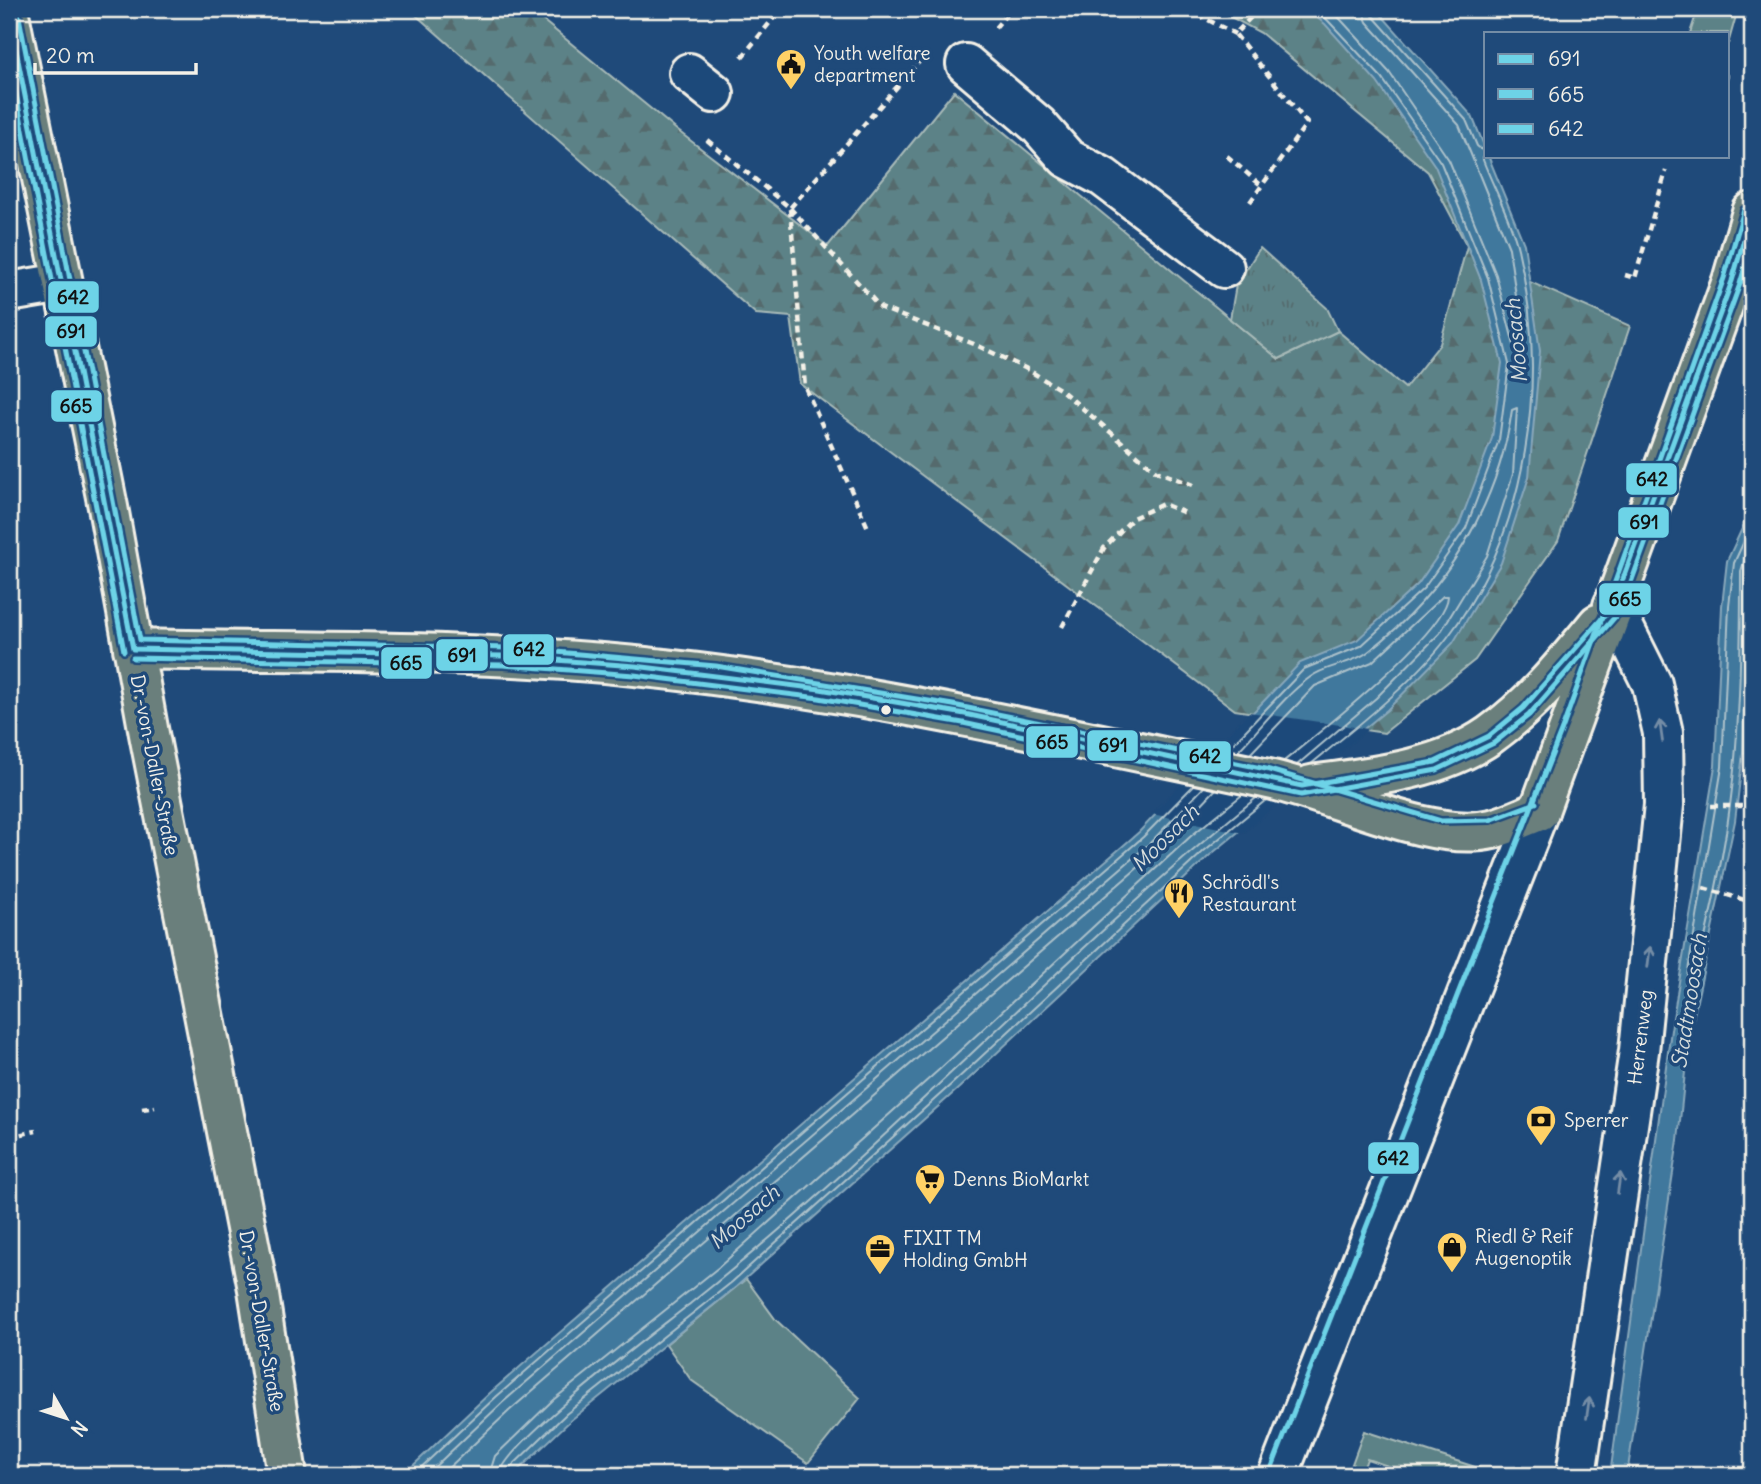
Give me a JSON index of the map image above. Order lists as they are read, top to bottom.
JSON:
{
  "streets": {
    "main road": ["Dr.-von-Daller-Straße"],
    "street": ["Herrenweg"]
  },
  "water": ["Moosach", "Stadtmoosach"],
  "places": {
    "public building": ["Youth welfare department"],
    "restaurant": ["Schrödl's Restaurant"],
    "bank": ["Sperrer"],
    "supermarket": ["Denns BioMarkt"],
    "shop": ["Riedl & Reif Augenoptik"],
    "office": ["FIXIT TM Holding GmbH"]
  },
  "lines": ["transit line 642", "transit line 691", "transit line 665"],
  "legend": ["691", "665", "642"],
  "scale_bar": "20 m",
  "north": "bottom right"
}
